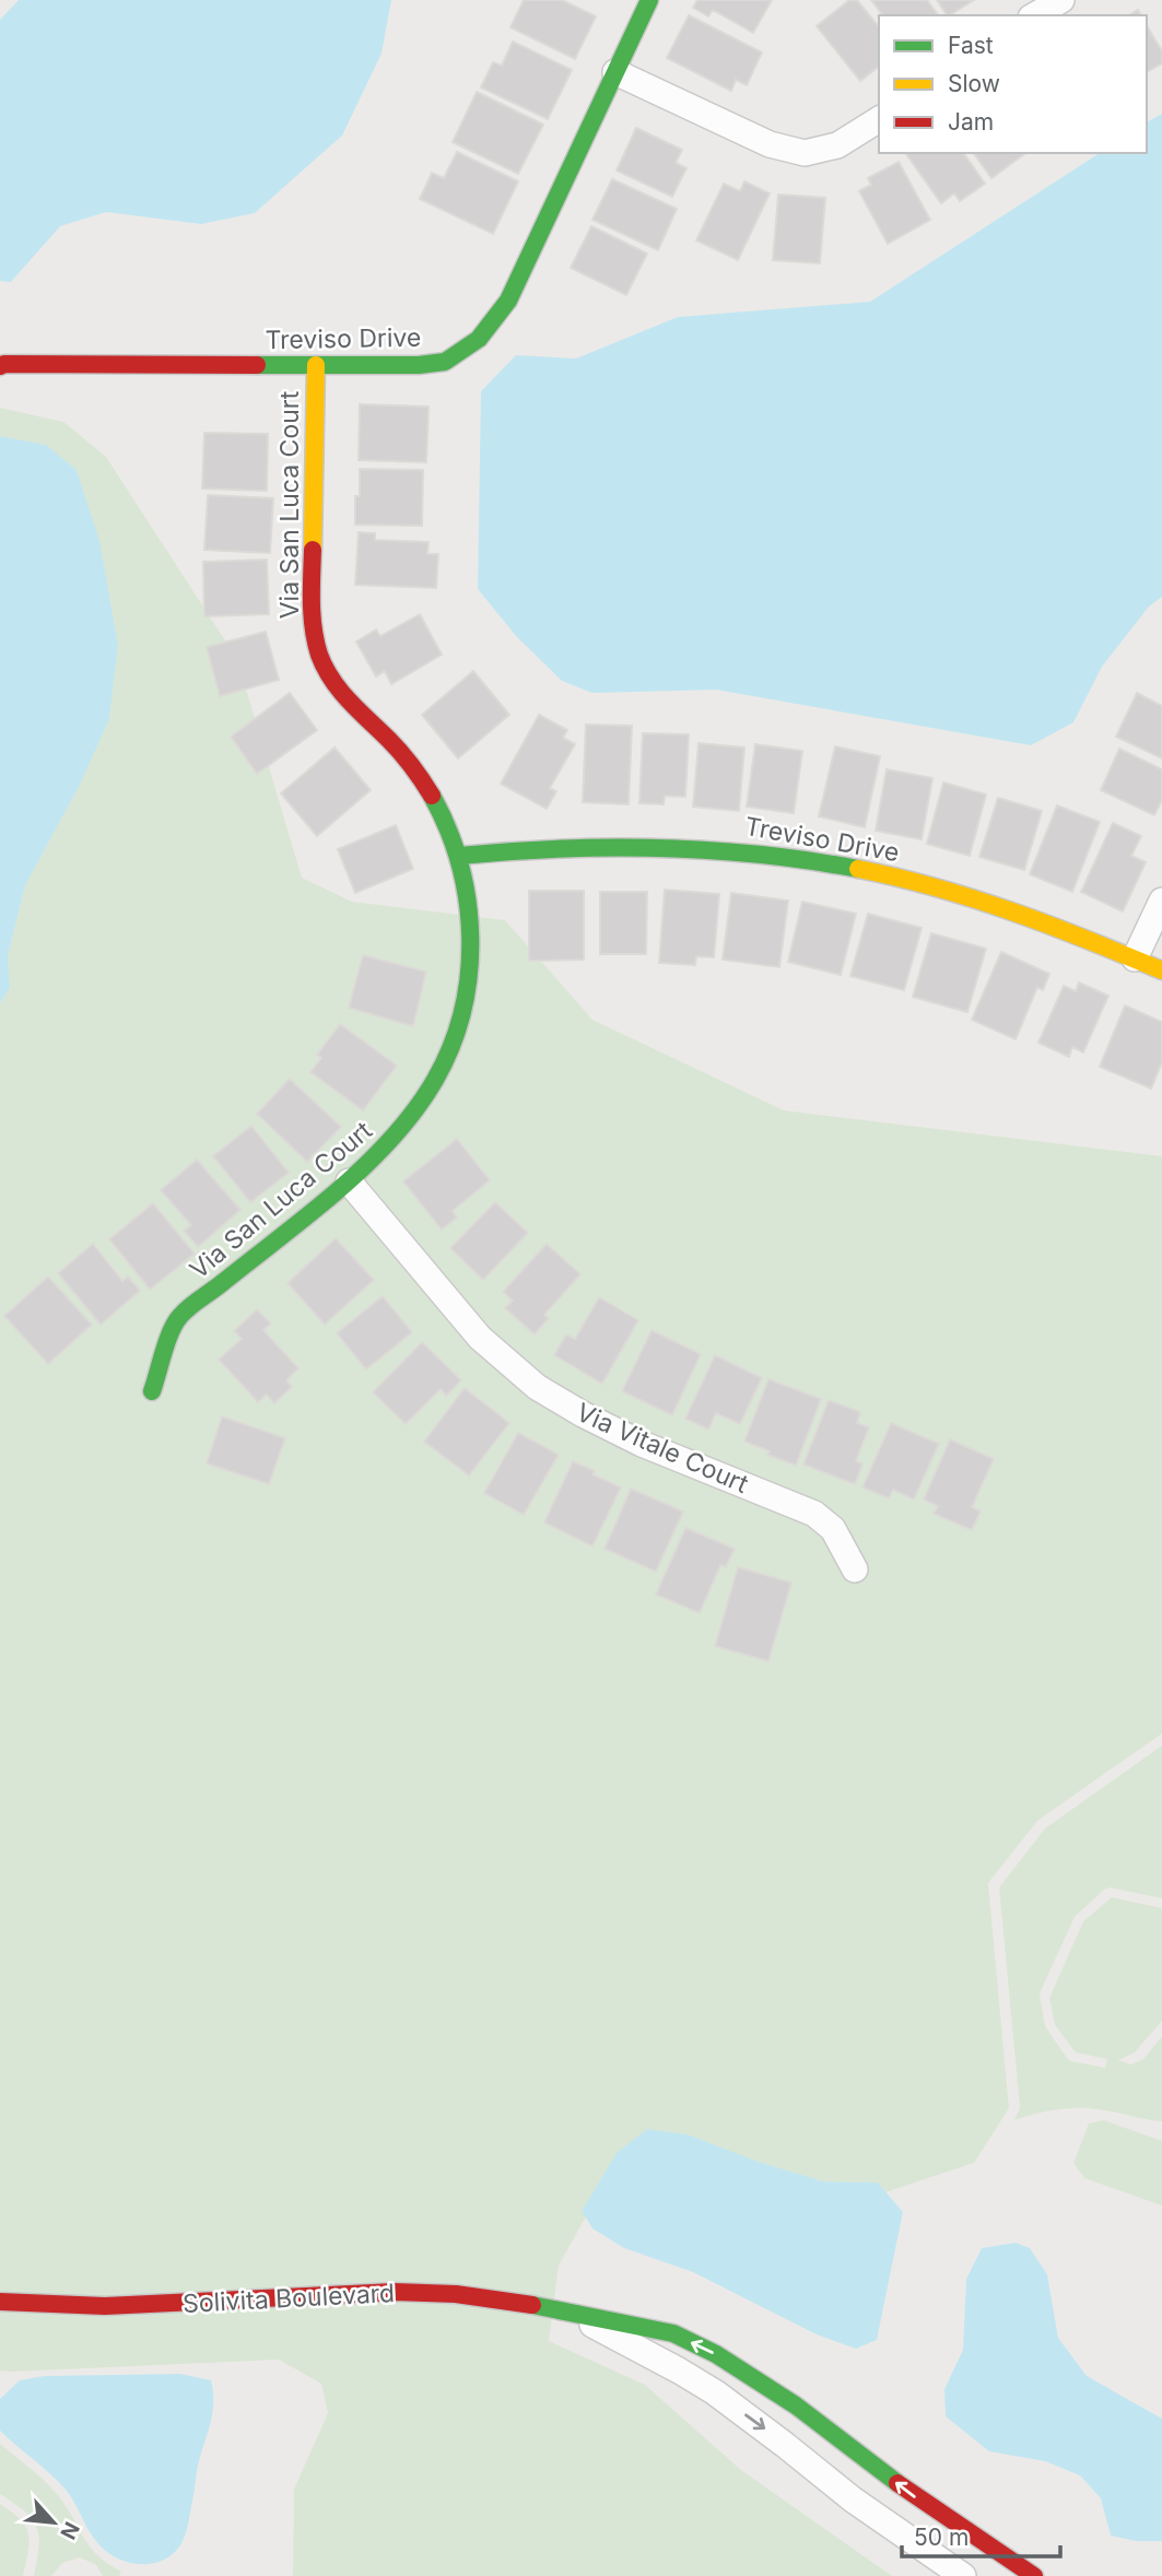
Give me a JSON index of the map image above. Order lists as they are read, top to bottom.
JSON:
{
  "streets": {
    "street": [
      "Treviso Drive",
      "Via San Luca Court",
      "Via Vitale Court",
      "Solivita Boulevard"
    ]
  },
  "crossings": [
    ["Treviso Drive", "Via San Luca Court"],
    ["Via San Luca Court", "Via Vitale Court"]
  ],
  "legend": ["Fast", "Slow", "Jam"],
  "scale_bar": "50 m",
  "north": "bottom right"
}
